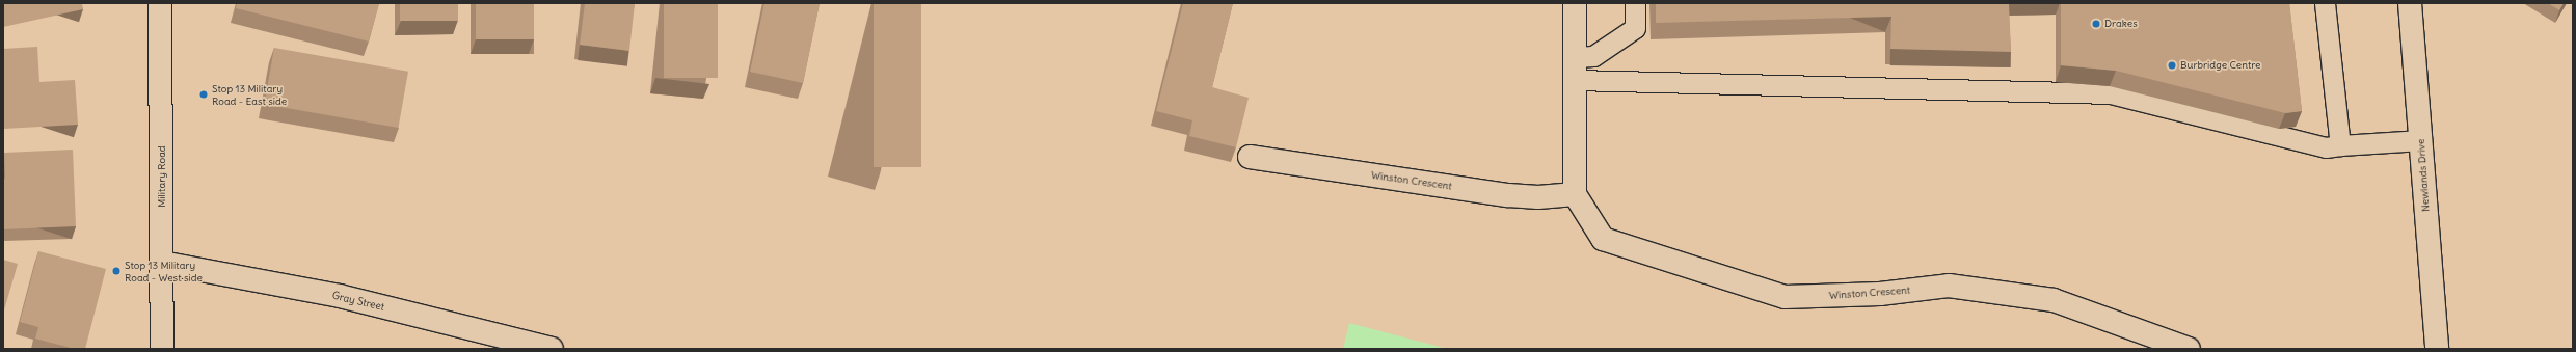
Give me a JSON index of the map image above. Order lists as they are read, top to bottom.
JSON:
{
  "streets": {
    "street": [
      "Newlands Drive",
      "Military Road",
      "Winston Crescent",
      "Gray Street"
    ]
  },
  "crossings": [
    ["Military Road", "Gray Street"]
  ],
  "places": [
    "Drakes",
    "Burbridge Centre",
    "Stop 13 Military Road - East side",
    "Stop 13 Military Road - West side"
  ]
}
